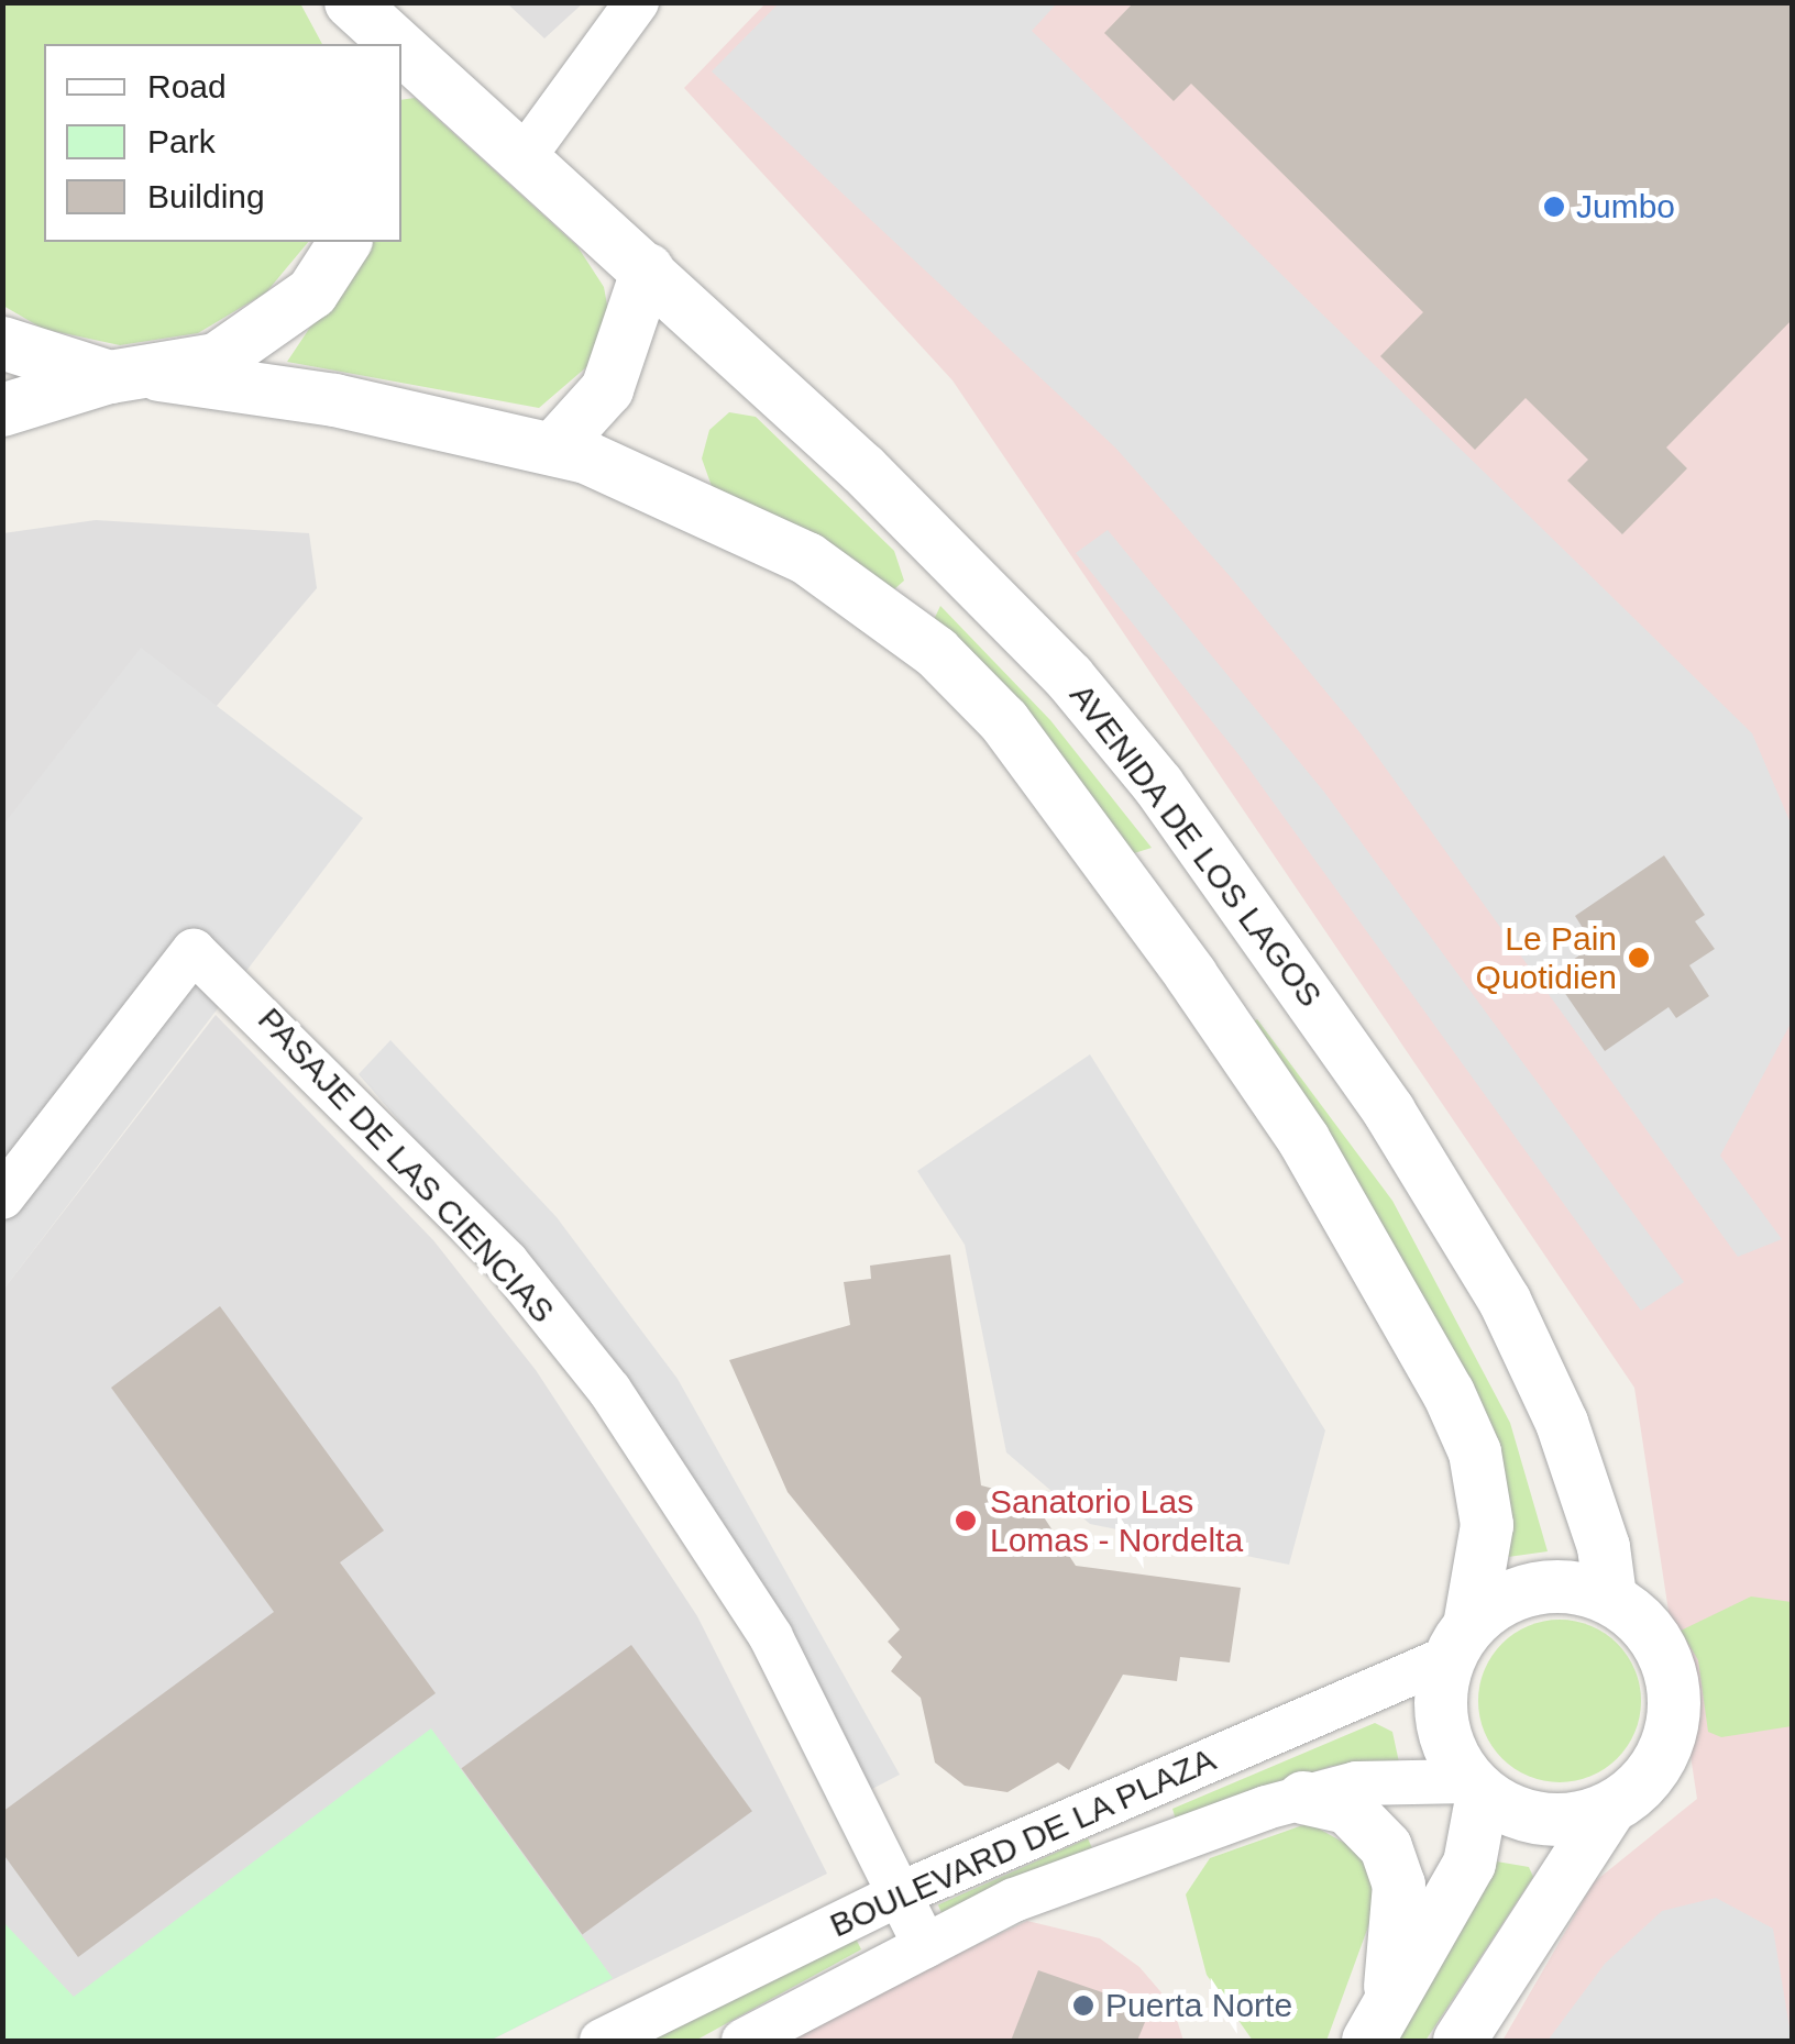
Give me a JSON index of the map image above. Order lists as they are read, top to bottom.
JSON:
{
  "streets": {
    "street": ["AVENIDA DE LOS LAGOS", "PASAJE DE LAS CIENCIAS", "BOULEVARD DE LA PLAZA"]
  },
  "crossings": [
    ["AVENIDA DE LOS LAGOS", "BOULEVARD DE LA PLAZA"],
    ["PASAJE DE LAS CIENCIAS", "BOULEVARD DE LA PLAZA"]
  ],
  "places": [
    "Jumbo",
    "Le Pain Quotidien",
    "Sanatorio Las Lomas - Nordelta",
    "Puerta Norte"
  ],
  "legend": ["Road", "Park", "Building"]
}
